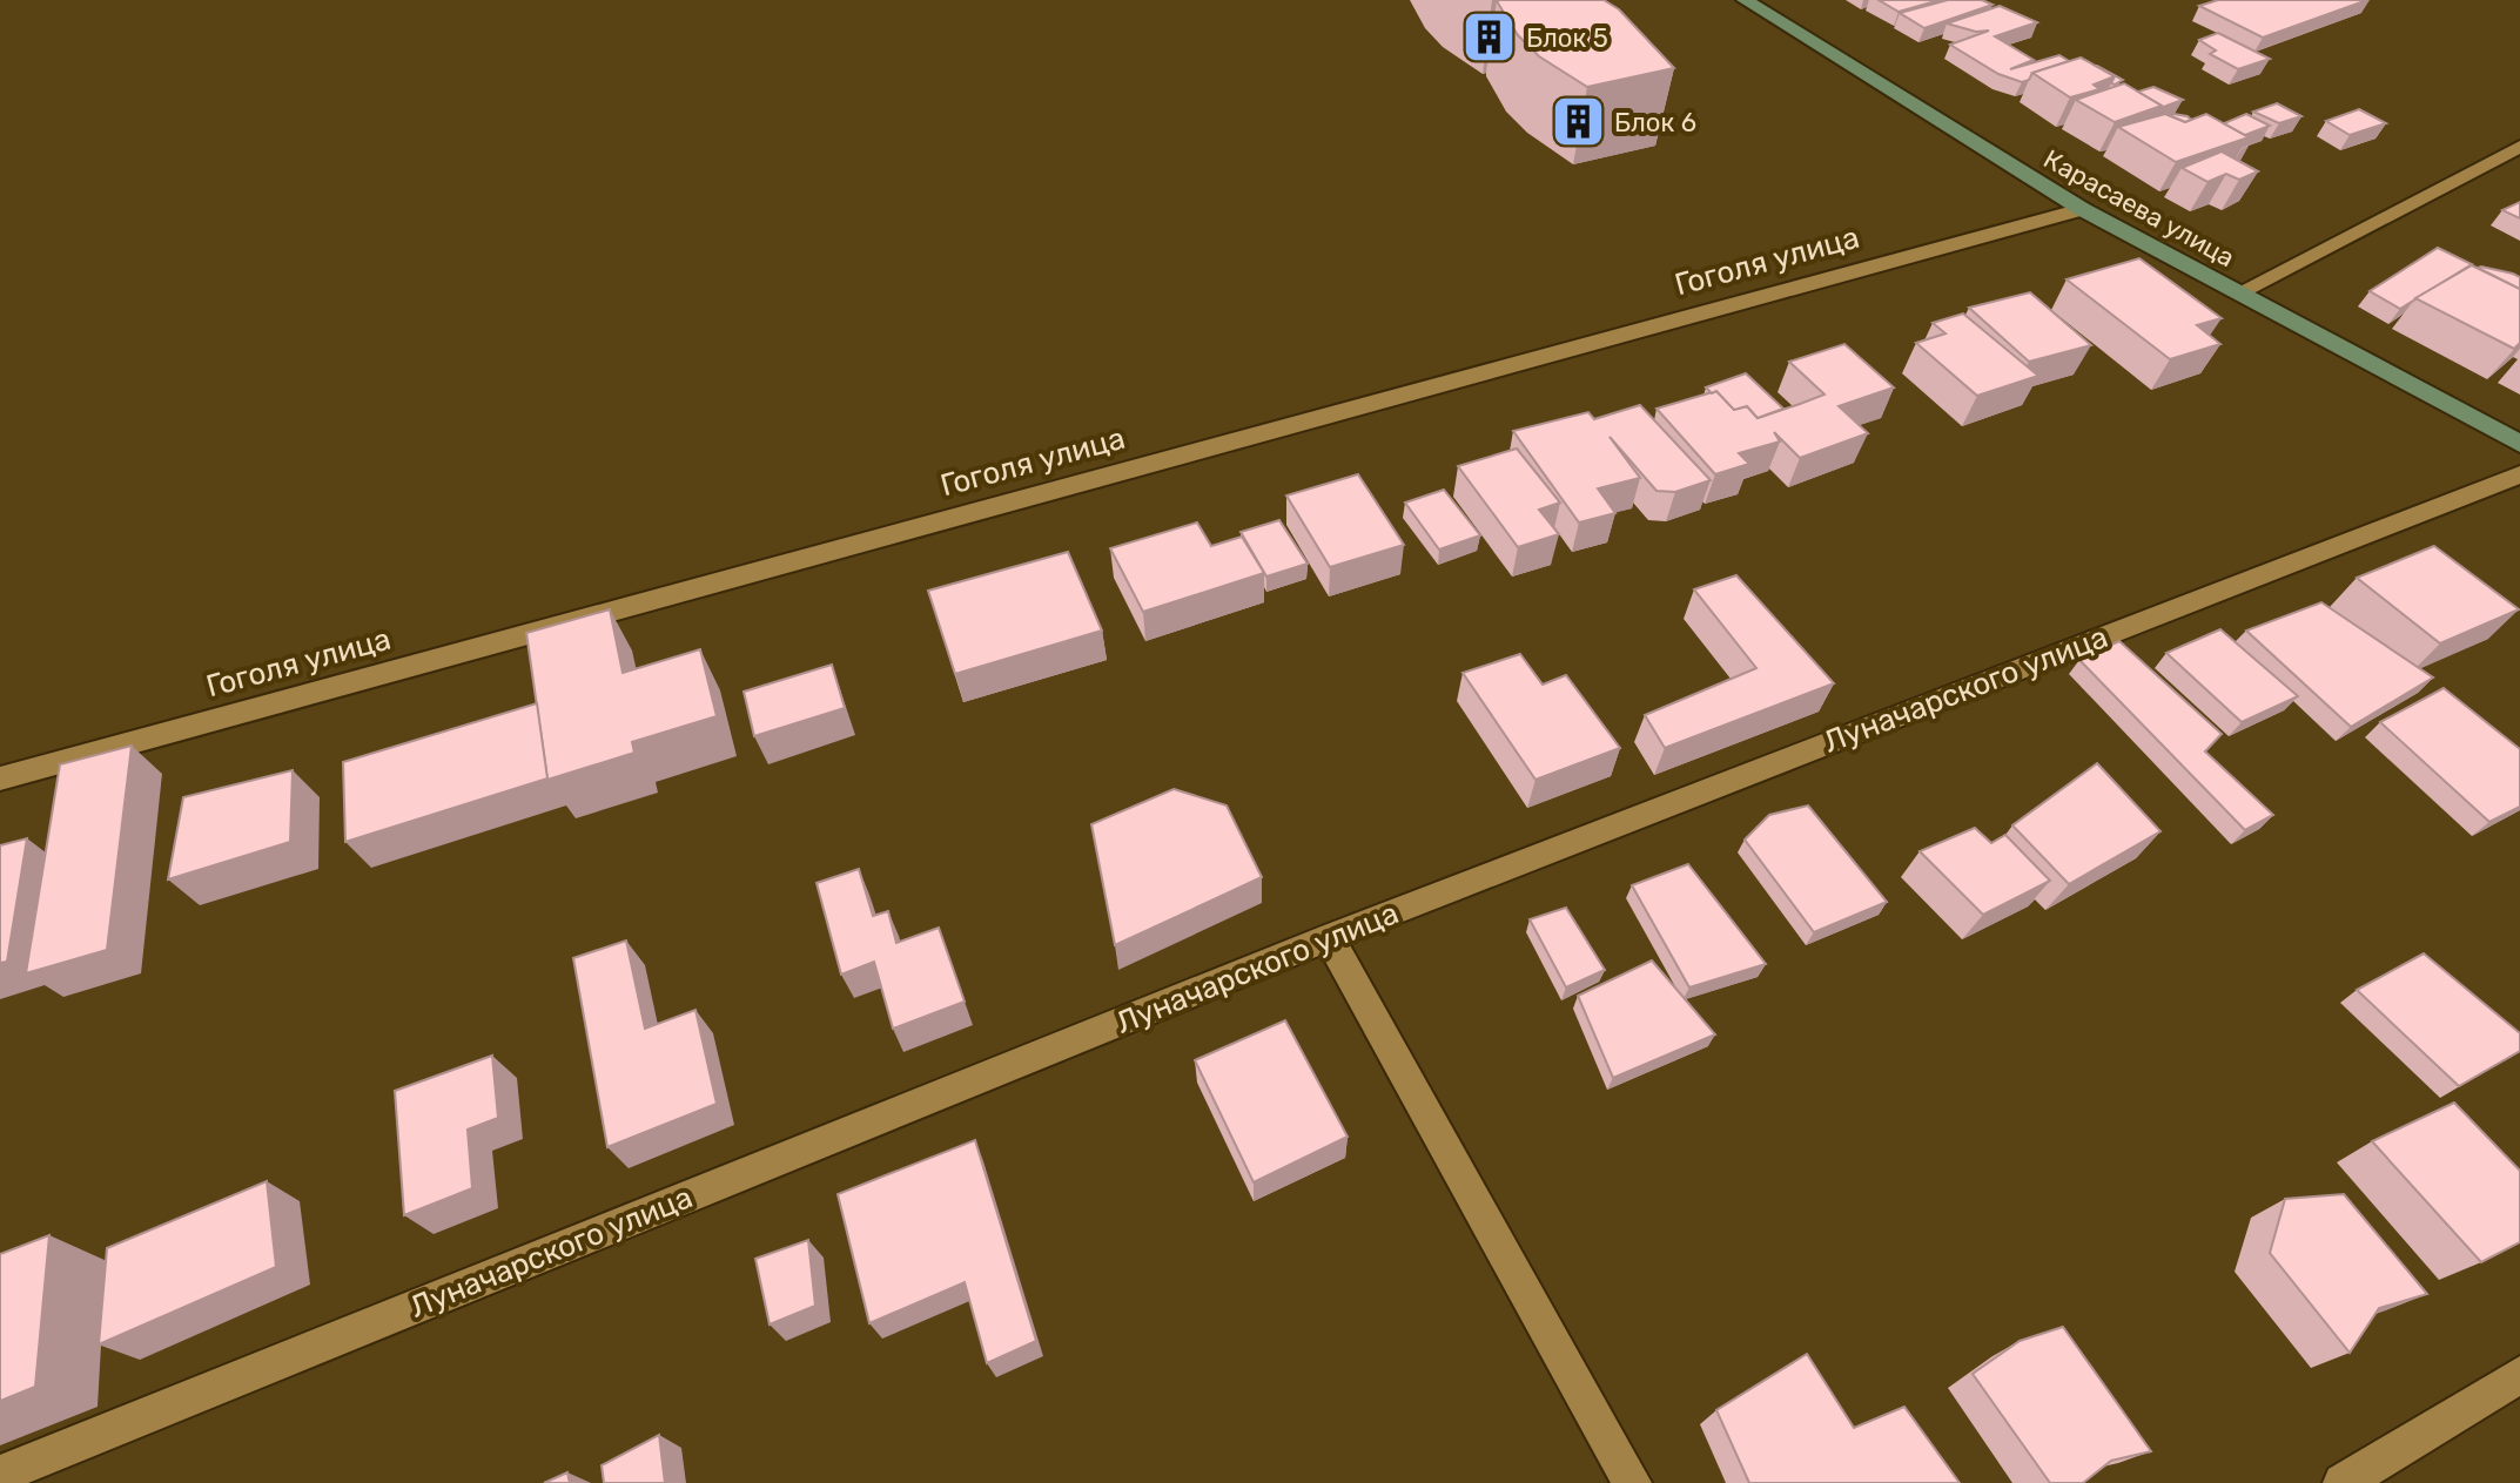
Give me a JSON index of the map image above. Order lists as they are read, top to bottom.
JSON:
{
  "streets": {
    "street": ["Карасаева улица", "Гоголя улица", "Луначарского улица"]
  },
  "crossings": [
    ["Карасаева улица", "Гоголя улица"]
  ],
  "places": {
    "building": ["Блок 5", "Блок 6"]
  }
}
